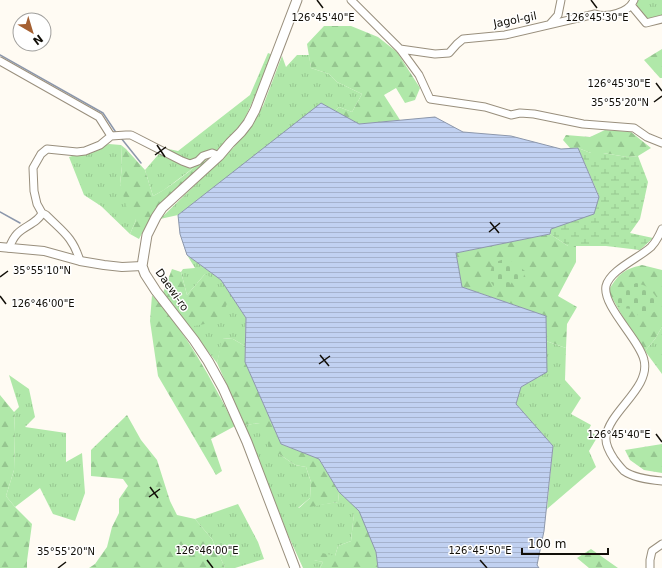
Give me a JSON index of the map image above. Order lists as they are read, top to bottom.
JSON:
{
  "streets": {
    "main road": ["Daewi-ro"],
    "street": ["Jagol-gil"]
  },
  "scale_bar": "100 m",
  "north": "bottom right",
  "coordinates": [
    "126°45'40\"E",
    "126°45'30\"E",
    "35°55'20\"N",
    "35°55'10\"N",
    "126°46'00\"E",
    "126°45'50\"E"
  ]
}
